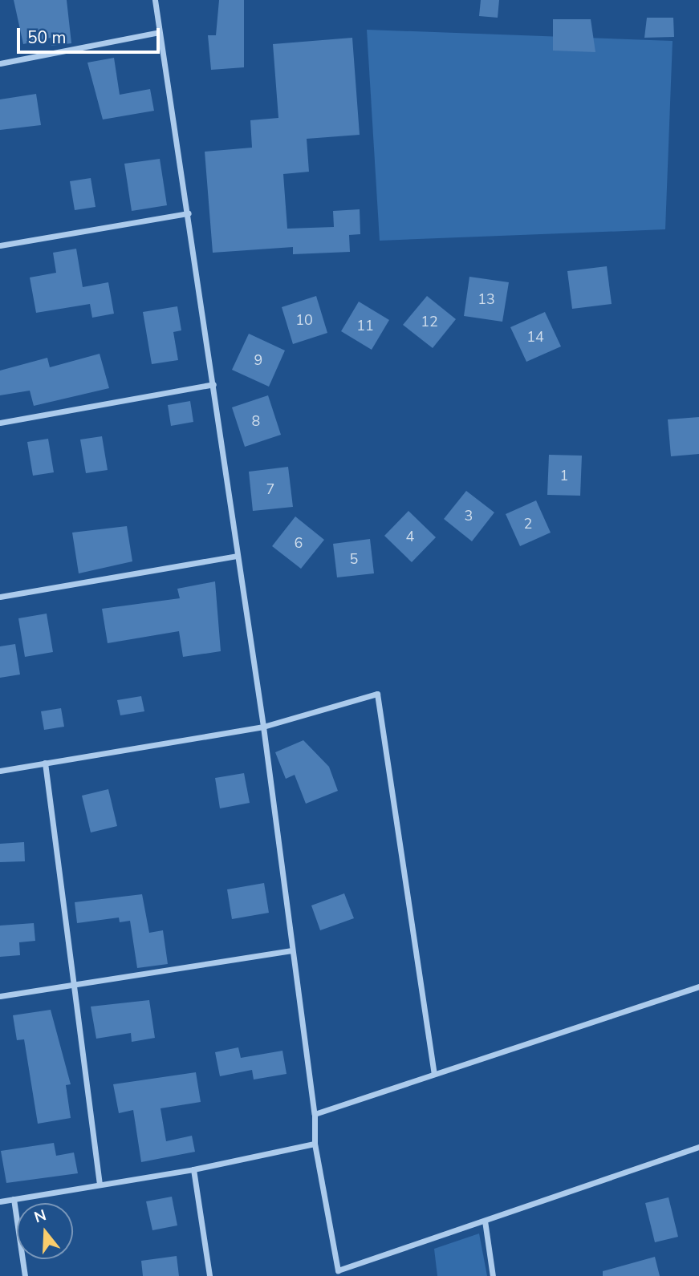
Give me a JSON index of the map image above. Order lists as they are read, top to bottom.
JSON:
{
  "house_numbers": [
    "13",
    "10",
    "12",
    "11",
    "14",
    "9",
    "8",
    "1",
    "7",
    "3",
    "2",
    "4",
    "6",
    "5"
  ],
  "scale_bar": "50 m",
  "north": "top"
}
